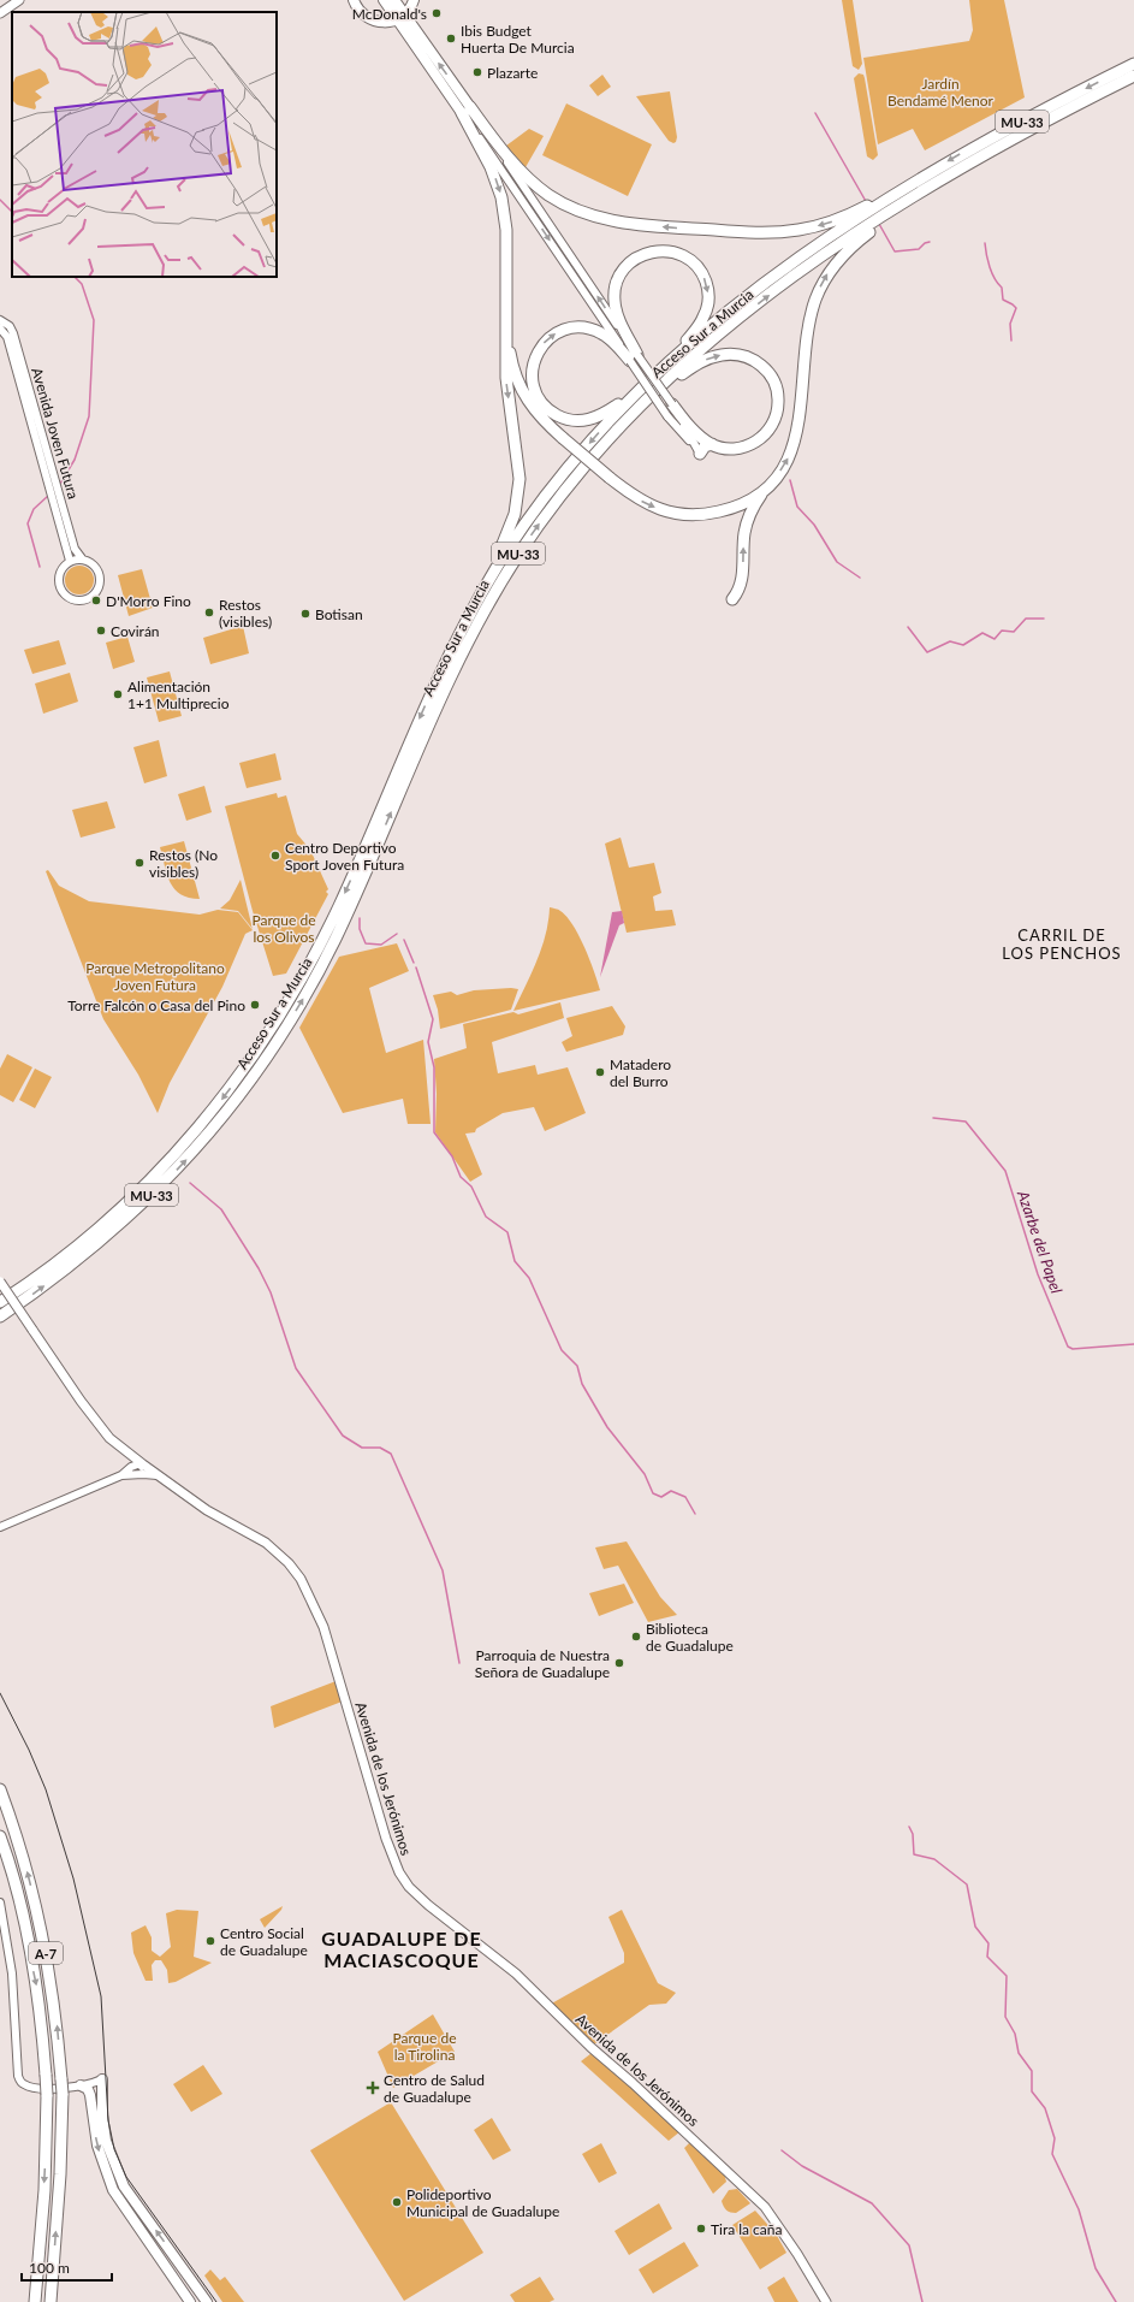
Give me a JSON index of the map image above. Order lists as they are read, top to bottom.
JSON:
{
  "streets": {
    "highway": ["MU-33", "Acceso Sur a Murcia", "A-7"],
    "main road": ["Avenida de los Jerónimos"],
    "street": ["Avenida Joven Futura"]
  },
  "districts": ["CARRIL DE LOS PENCHOS", "GUADALUPE DE MACIASCOQUE"],
  "water": ["Azarbe del Papel"],
  "parks": [
    "Jardín Bendamé Menor",
    "Parque de los Olivos",
    "Parque Metropolitano Joven Futura",
    "Parque de la Tirolina"
  ],
  "places": {
    "other": [
      "McDonald's",
      "Ibis Budget Huerta De Murcia",
      "Plazarte",
      "D'Morro Fino",
      "Restos (visibles)",
      "Botisan",
      "Covirán",
      "Alimentación 1+1 Multiprecio",
      "Centro Deportivo Sport Joven Futura",
      "Restos (No visibles)",
      "Torre Falcón o Casa del Pino",
      "Matadero del Burro",
      "Biblioteca de Guadalupe",
      "Parroquia de Nuestra Señora de Guadalupe",
      "Centro Social de Guadalupe",
      "Polideportivo Municipal de Guadalupe",
      "Tira la caña"
    ],
    "health": ["Centro de Salud de Guadalupe"]
  },
  "scale_bar": "100 m"
}
